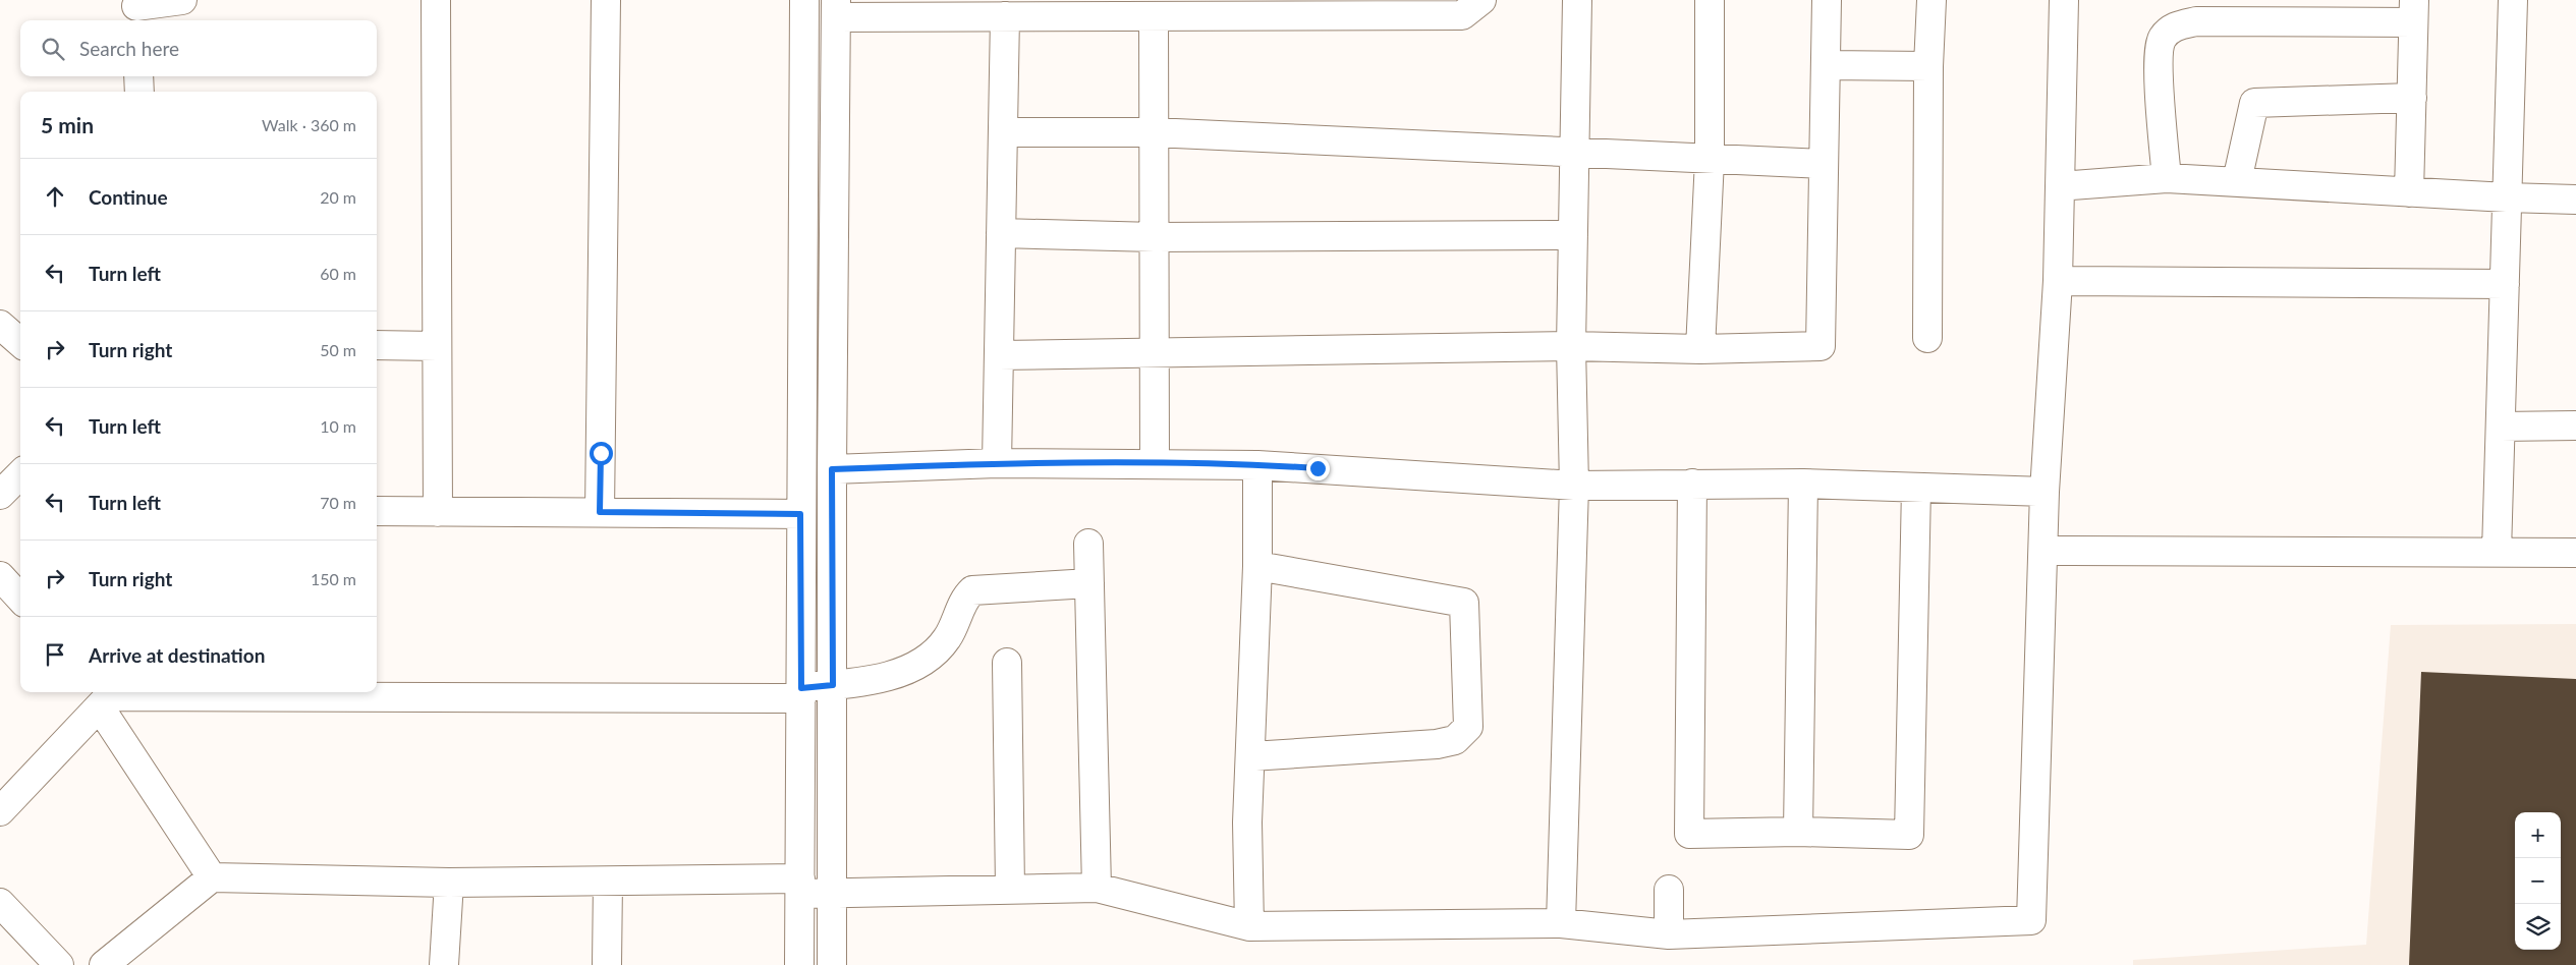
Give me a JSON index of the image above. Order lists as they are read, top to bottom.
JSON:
{
  "page": {
    "search": "Search here",
    "heading": ["5 min", "Walk · 360 m"],
    "list": [
      ["Continue", "20 m"],
      ["Turn left", "60 m"],
      ["Turn right", "50 m"],
      ["Turn left", "10 m"],
      ["Turn left", "70 m"],
      ["Turn right", "150 m"],
      "Arrive at destination"
    ],
    "map_buttons": ["+", "−"]
  }
}
